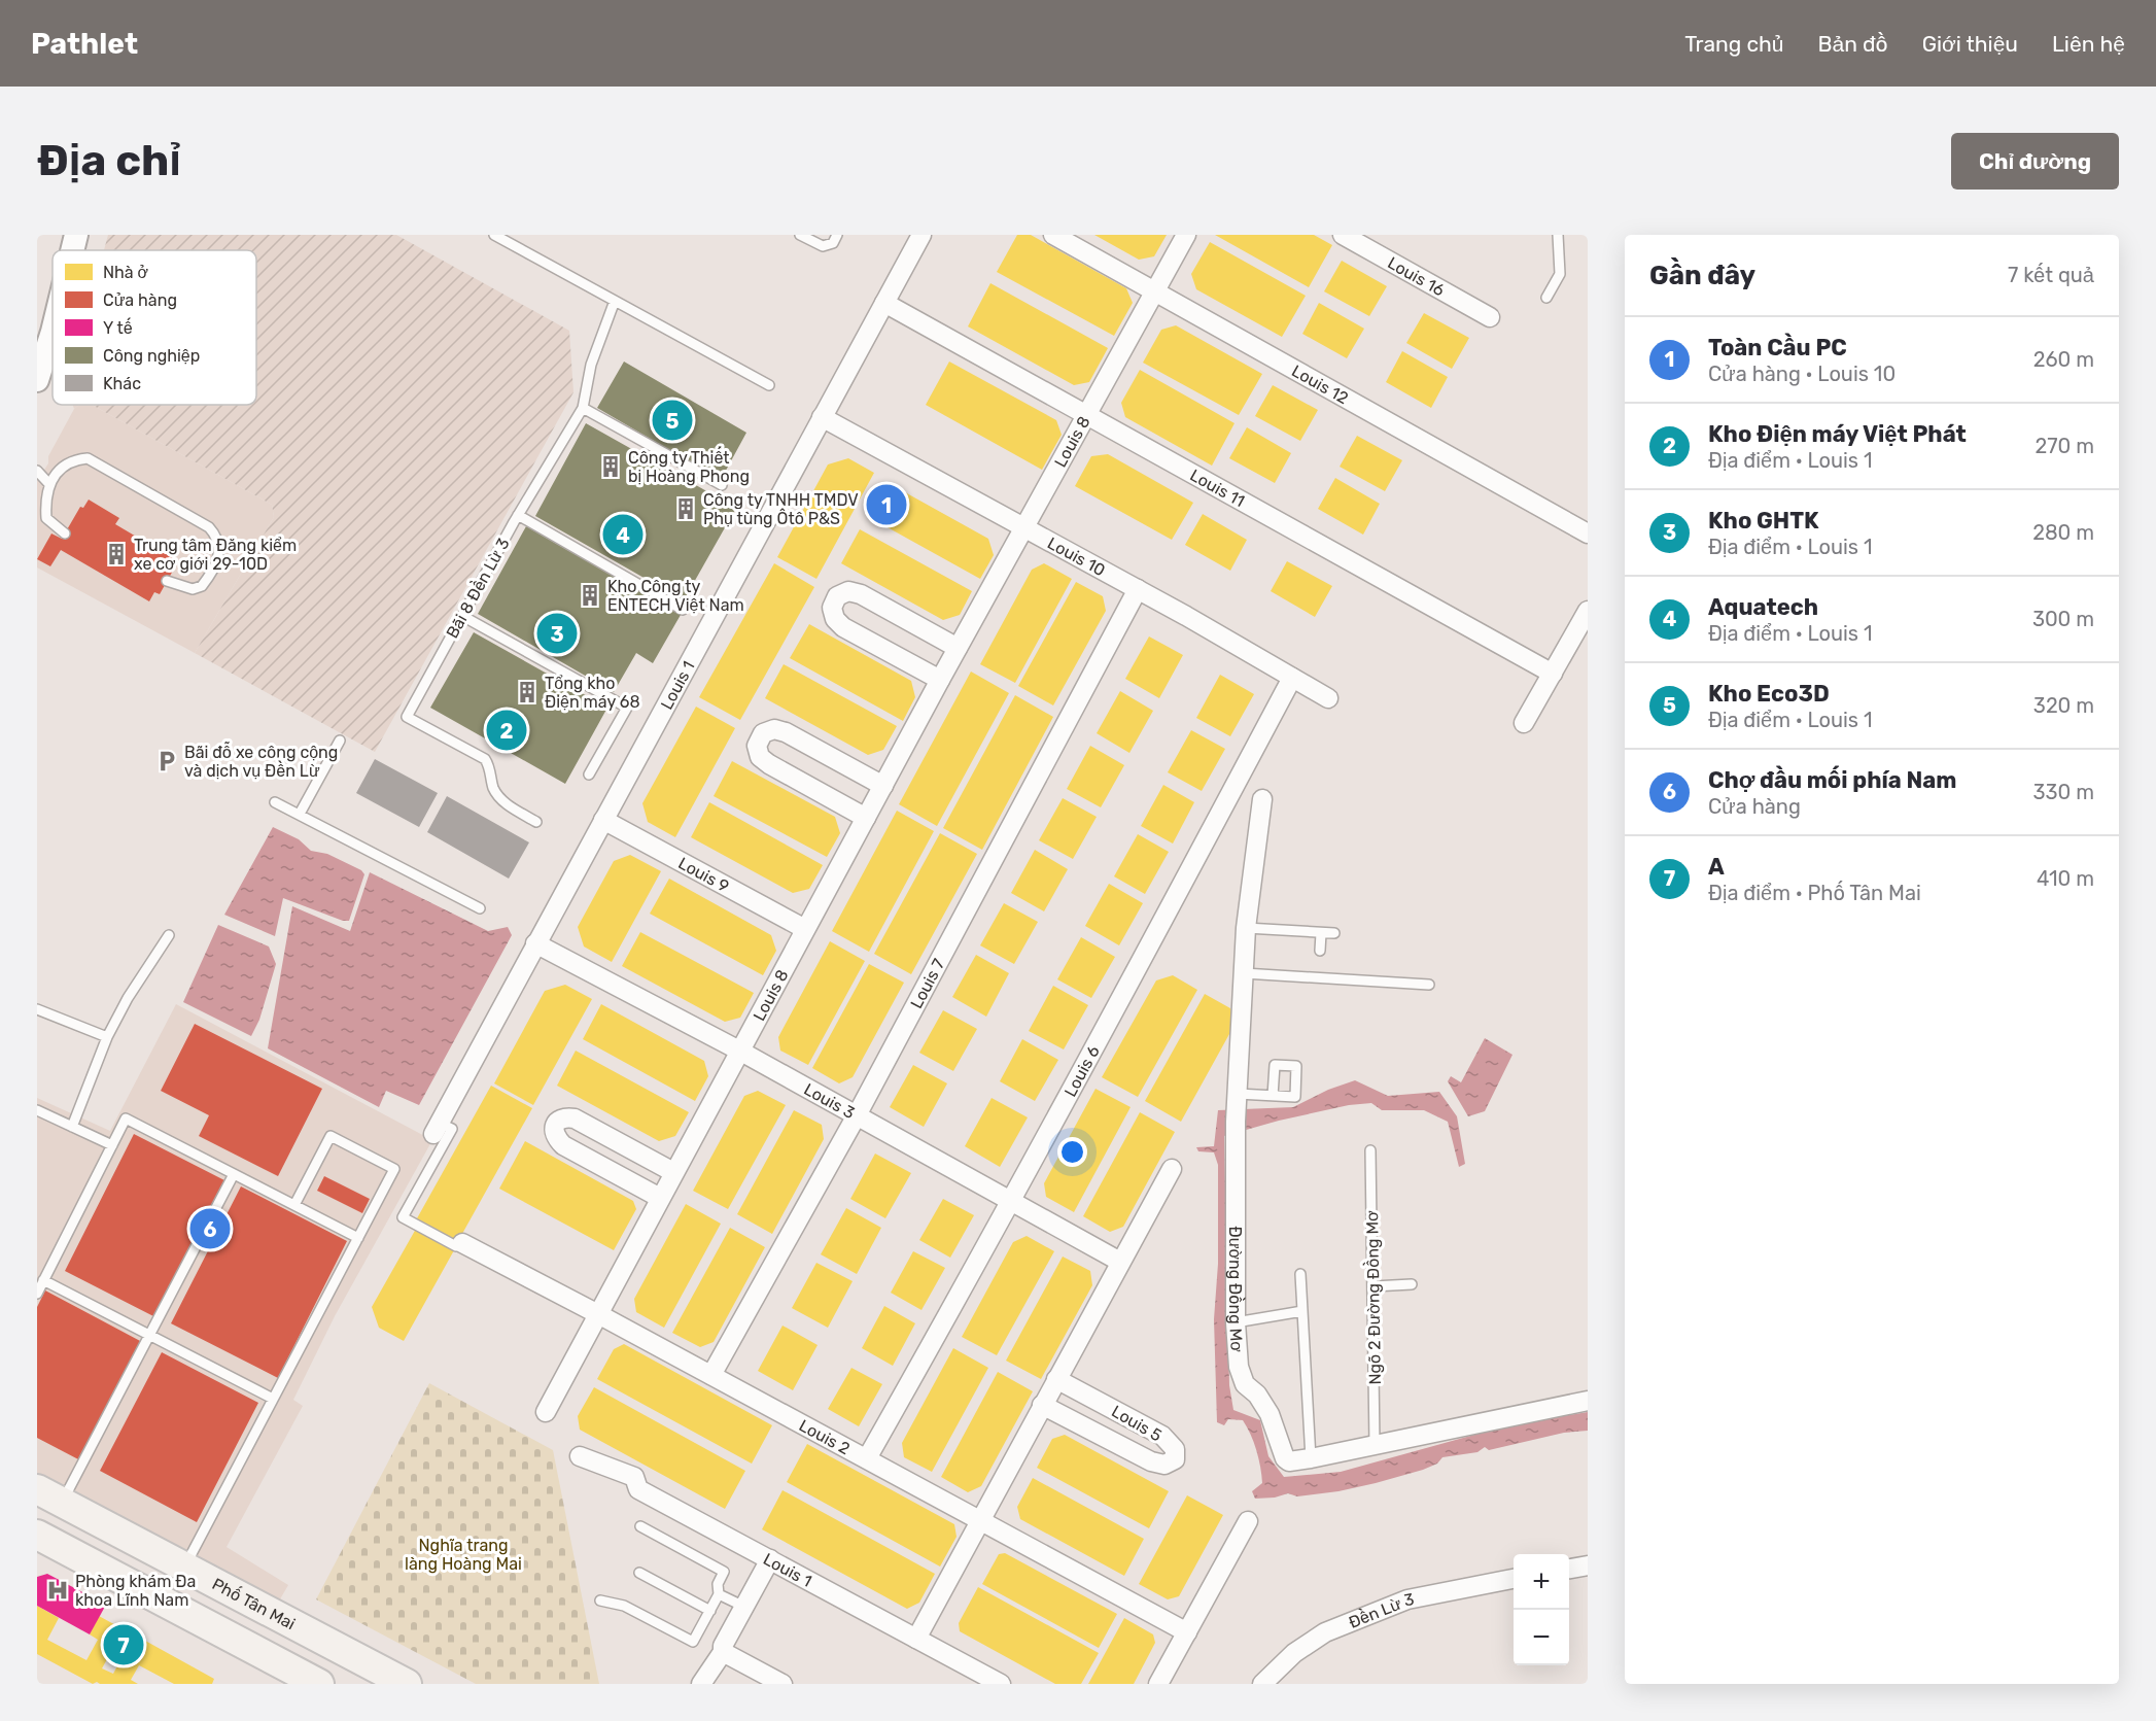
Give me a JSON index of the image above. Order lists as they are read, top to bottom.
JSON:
{
  "streets": {
    "main road": ["Phố Tân Mai"],
    "street": [
      "Louis 16",
      "Louis 12",
      "Louis 8",
      "Louis 11",
      "Louis 10",
      "Louis 1",
      "Louis 9",
      "Louis 7",
      "Louis 6",
      "Louis 3",
      "Đường Đồng Mơ",
      "Louis 5",
      "Louis 2",
      "Đền Lừ 3"
    ],
    "lane": ["Bãi 8 Đền Lừ 3", "Ngõ 2 Đường Đồng Mơ"]
  },
  "crossings": [
    ["Louis 12", "Louis 8"],
    ["Louis 8", "Louis 11"],
    ["Louis 8", "Louis 10"],
    ["Louis 8", "Louis 9"],
    ["Louis 8", "Louis 3"],
    ["Louis 8", "Louis 2"],
    ["Louis 11", "Louis 1"],
    ["Louis 10", "Louis 1"],
    ["Louis 10", "Louis 7"],
    ["Louis 10", "Louis 6"],
    ["Louis 1", "Louis 9"],
    ["Louis 1", "Louis 3"],
    ["Louis 7", "Louis 3"],
    ["Louis 7", "Louis 2"],
    ["Louis 6", "Louis 3"],
    ["Louis 6", "Louis 2"],
    ["Đường Đồng Mơ", "Ngõ 2 Đường Đồng Mơ"]
  ],
  "parks": ["Nghĩa trang làng Hoàng Mai"],
  "places": {
    "building": [
      "Công ty Thiết bị Hoàng Phong",
      "Công ty TNHH TMDV Phụ tùng Ôtô P&S",
      "Trung tâm Đăng kiểm xe cơ giới 29-10D",
      "Kho Công ty ENTECH Việt Nam",
      "Tổng kho Điện máy 68"
    ],
    "parking": ["Bãi đỗ xe công cộng và dịch vụ Đền Lừ"],
    "hospital": ["Phòng khám Đa khoa Lĩnh Nam"]
  },
  "legend": [
    "Nhà ở",
    "Cửa hàng",
    "Y tế",
    "Công nghiệp",
    "Khác"
  ],
  "page": {
    "header": "Pathlet",
    "nav": [
      "Trang chủ",
      "Bản đồ",
      "Giới thiệu",
      "Liên hệ"
    ],
    "buttons": "Chỉ đường",
    "title": "Địa chỉ",
    "heading": ["Gần đây", "7 kết quả"],
    "list": [
      {
        "mark": "1",
        "name": "Toàn Cầu PC",
        "note": "Cửa hàng · Louis 10",
        "value": "260 m"
      },
      {
        "mark": "2",
        "name": "Kho Điện máy Việt Phát",
        "note": "Địa điểm · Louis 1",
        "value": "270 m"
      },
      {
        "mark": "3",
        "name": "Kho GHTK",
        "note": "Địa điểm · Louis 1",
        "value": "280 m"
      },
      {
        "mark": "4",
        "name": "Aquatech",
        "note": "Địa điểm · Louis 1",
        "value": "300 m"
      },
      {
        "mark": "5",
        "name": "Kho Eco3D",
        "note": "Địa điểm · Louis 1",
        "value": "320 m"
      },
      {
        "mark": "6",
        "name": "Chợ đầu mối phía Nam",
        "note": "Cửa hàng",
        "value": "330 m"
      },
      {
        "mark": "7",
        "name": "A",
        "note": "Địa điểm · Phố Tân Mai",
        "value": "410 m"
      }
    ],
    "pins": [
      "5",
      "1",
      "4",
      "3",
      "2",
      "6",
      "7"
    ],
    "map_buttons": ["+", "−"]
  }
}
